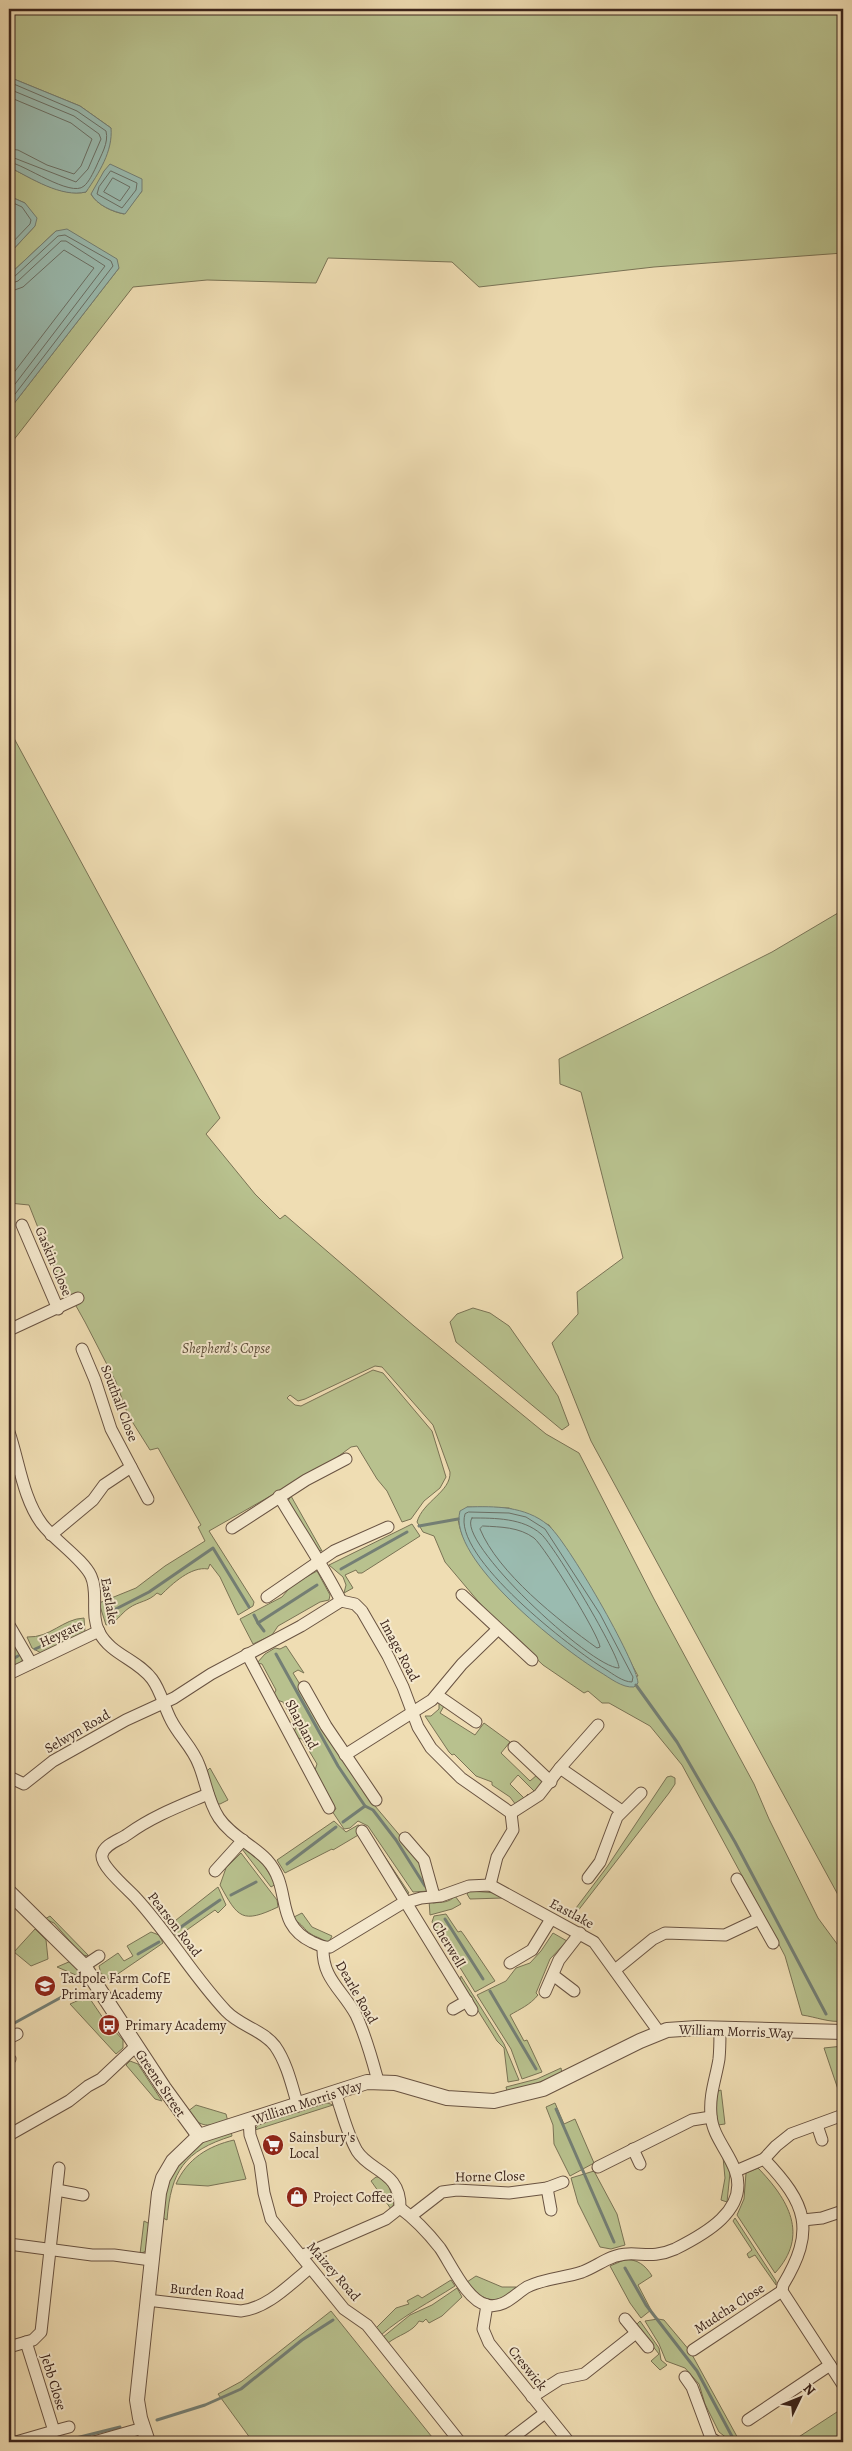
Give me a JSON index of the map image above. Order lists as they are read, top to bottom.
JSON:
{
  "streets": {
    "street": [
      "Gaskin Close",
      "Southall Close",
      "Eastlake",
      "Heygate",
      "Image Road",
      "Shapland",
      "Selwyn Road",
      "Pearson Road",
      "Cherwell",
      "Dearle Road",
      "William Morris Way",
      "Greene Street",
      "Horne Close",
      "Maizey Road",
      "Burden Road",
      "Mudcha Close",
      "Creswick",
      "Jebb Close"
    ]
  },
  "crossings": [
    ["Eastlake", "Heygate"],
    ["Eastlake", "Selwyn Road"],
    ["Eastlake", "Pearson Road"],
    ["Eastlake", "Dearle Road"],
    ["Eastlake", "William Morris Way"],
    ["Pearson Road", "William Morris Way"],
    ["Dearle Road", "William Morris Way"],
    ["William Morris Way", "Greene Street"],
    ["William Morris Way", "Maizey Road"],
    ["William Morris Way", "Burden Road"],
    ["Maizey Road", "Burden Road"]
  ],
  "parks": ["Shepherd's Copse"],
  "places": {
    "school or university": ["Tadpole Farm CofE Primary Academy"],
    "bus stop": ["Primary Academy"],
    "supermarket": ["Sainsbury's Local"],
    "shop": ["Project Coffee"]
  },
  "north": "top right"
}
